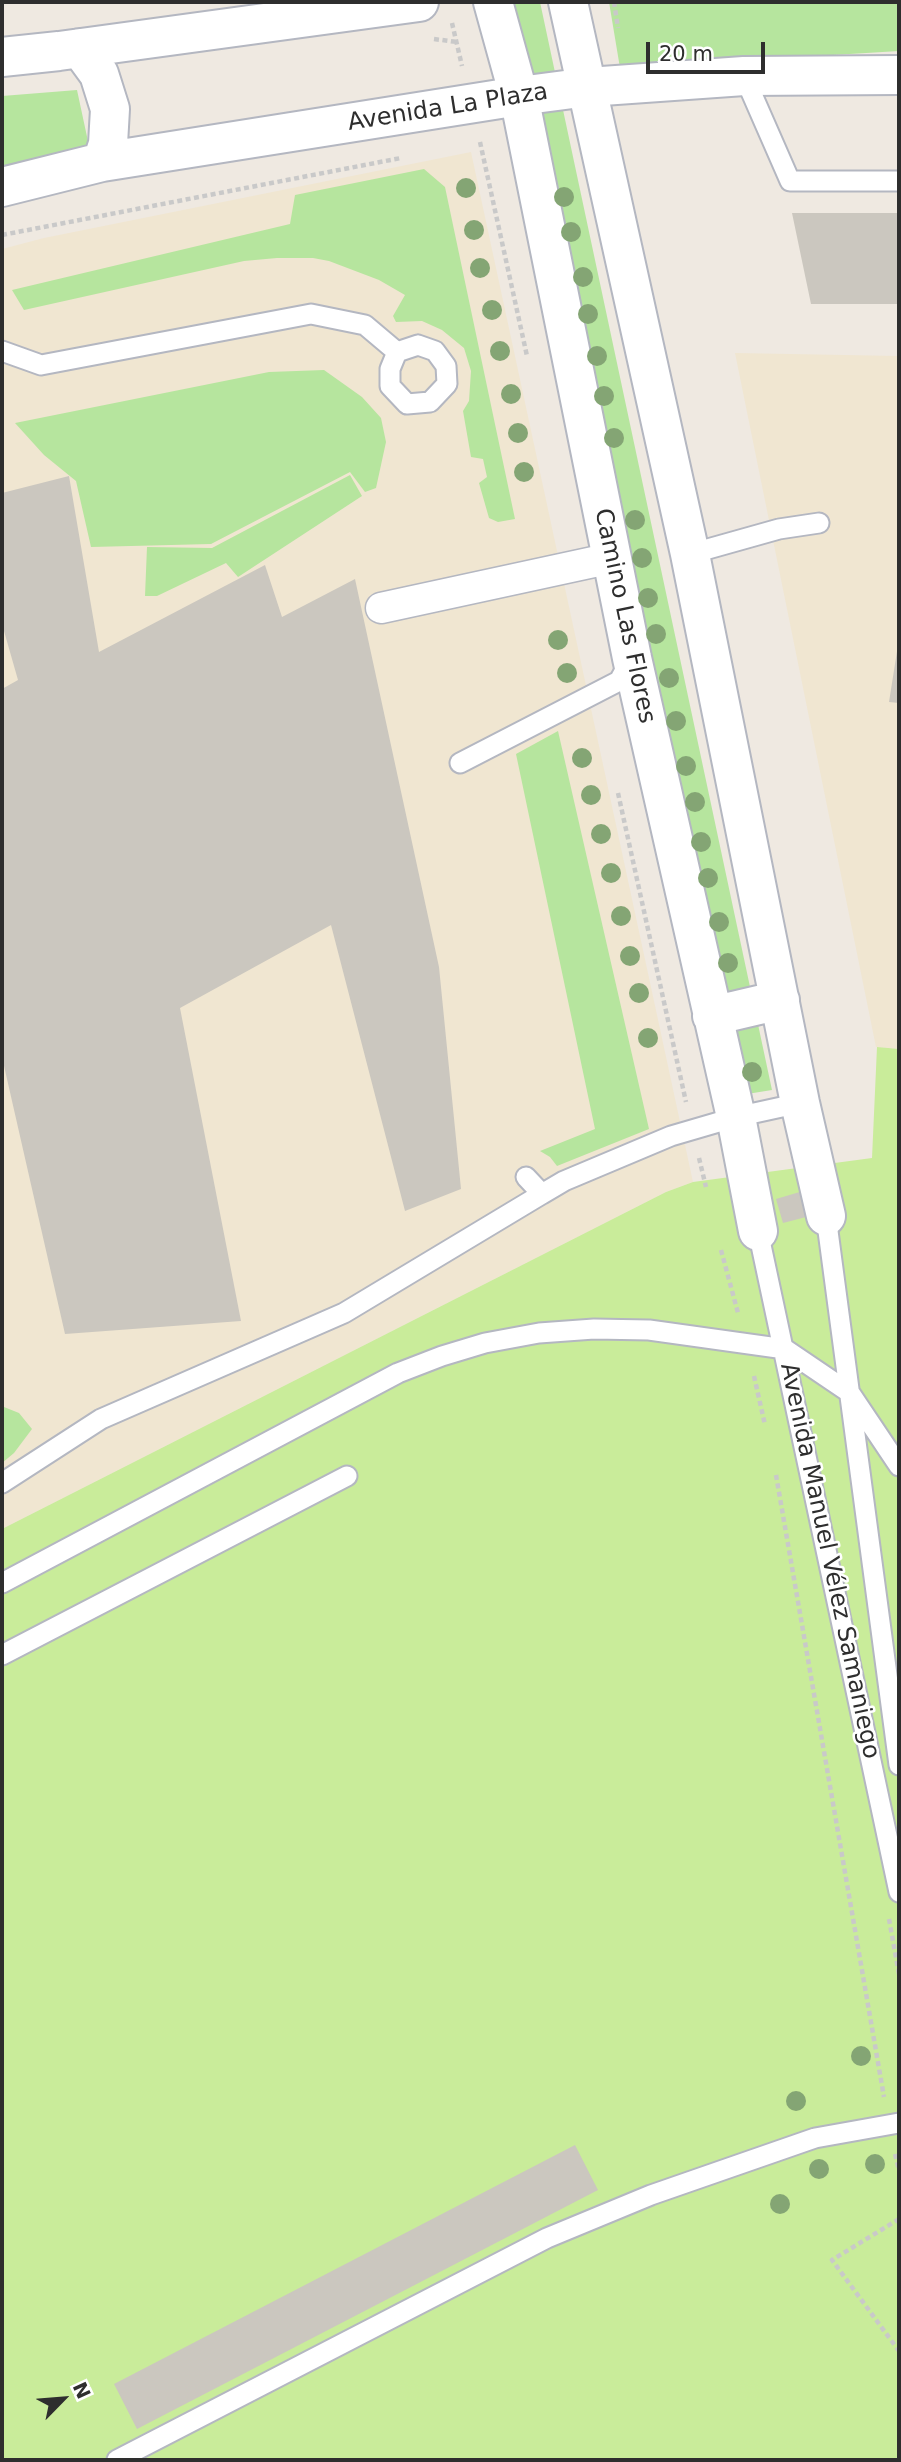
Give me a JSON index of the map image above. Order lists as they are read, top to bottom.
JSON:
{
  "streets": {
    "street": ["Avenida La Plaza", "Camino Las Flores"],
    "lane": ["Avenida Manuel Vélez Samaniego"]
  },
  "crossings": [
    ["Avenida La Plaza", "Camino Las Flores"],
    ["Camino Las Flores", "Avenida Manuel Vélez Samaniego"]
  ],
  "scale_bar": "20 m",
  "north": "top right"
}
